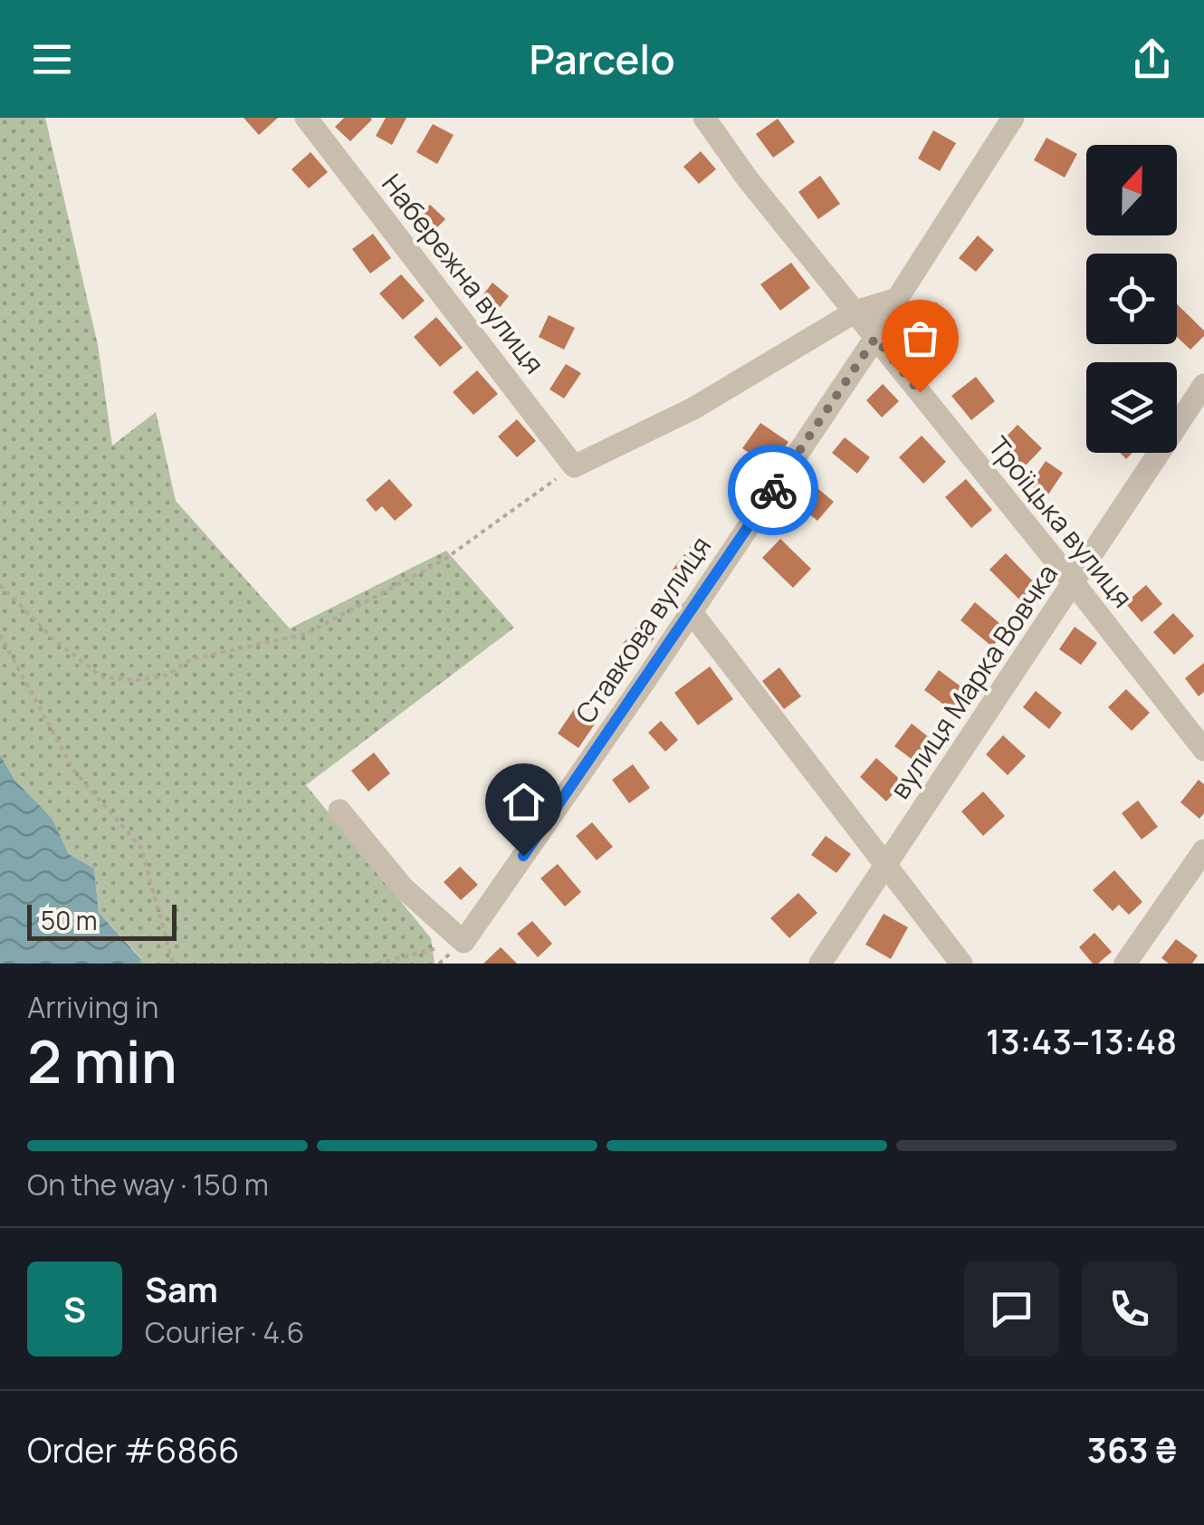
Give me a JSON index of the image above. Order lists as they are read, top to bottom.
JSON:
{
  "streets": {
    "street": [
      "Набережна вулиця",
      "Троїцька вулиця",
      "Ставкова вулиця",
      "вулиця Марка Вовчка"
    ]
  },
  "crossings": [
    ["Троїцька вулиця", "Ставкова вулиця"],
    ["Троїцька вулиця", "вулиця Марка Вовчка"]
  ],
  "scale_bar": "50 m",
  "north": "top",
  "page": {
    "header": "Parcelo",
    "scale": "50 m",
    "heading": ["2 min", "Arriving in", "13:43–13:48"],
    "panel": [
      "Sam",
      "Courier · 4.6",
      "Order #6866",
      "363 ₴"
    ],
    "bar": "On the way · 150 m",
    "round": "S"
  }
}
